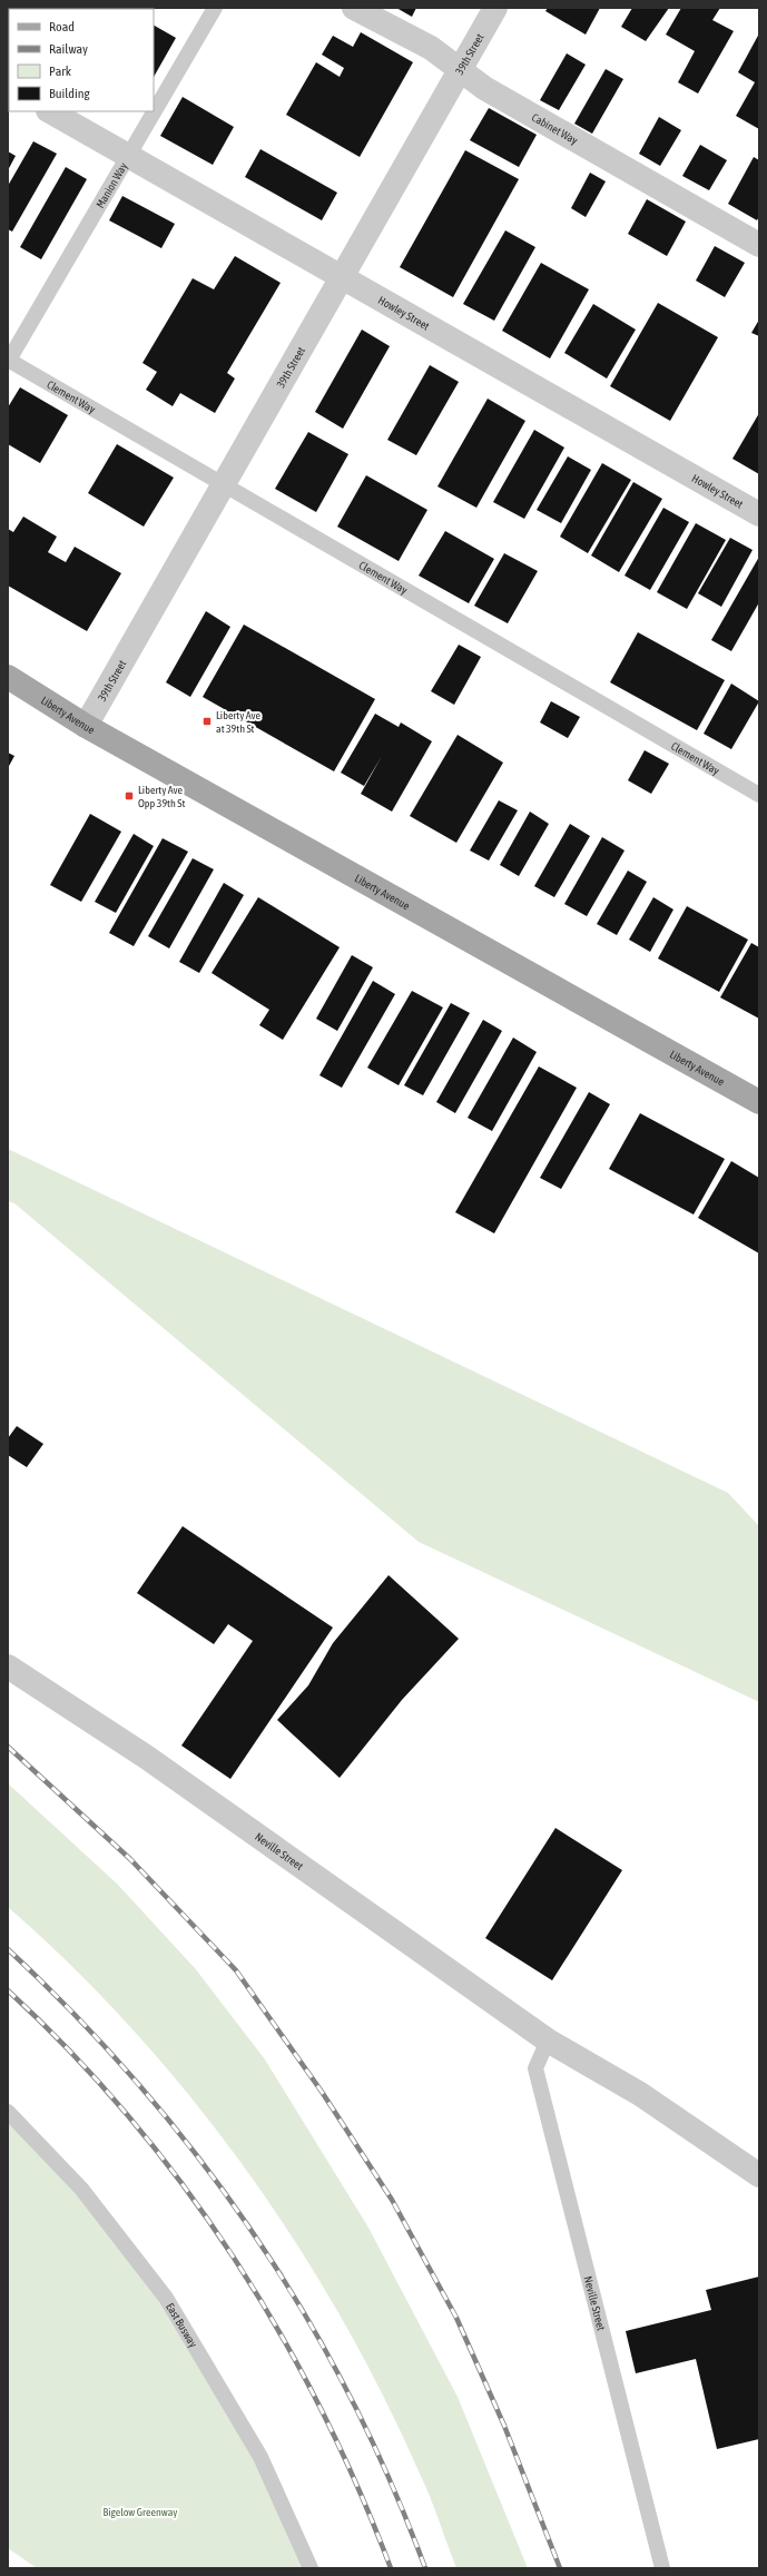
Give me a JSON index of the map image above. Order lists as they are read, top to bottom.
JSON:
{
  "streets": {
    "main road": ["Liberty Avenue"],
    "street": [
      "39th Street",
      "Cabinet Way",
      "Howley Street",
      "Neville Street"
    ],
    "lane": ["Manion Way", "Clement Way", "East Busway"]
  },
  "crossings": [
    ["39th Street", "Cabinet Way"],
    ["39th Street", "Howley Street"],
    ["39th Street", "Clement Way"],
    ["39th Street", "Liberty Avenue"],
    ["Manion Way", "Howley Street"],
    ["Manion Way", "Clement Way"]
  ],
  "parks": ["Bigelow Greenway"],
  "places": {
    "transit": ["Liberty Ave at 39th St", "Liberty Ave Opp 39th St"]
  },
  "legend": [
    "Road",
    "Railway",
    "Park",
    "Building"
  ]
}
